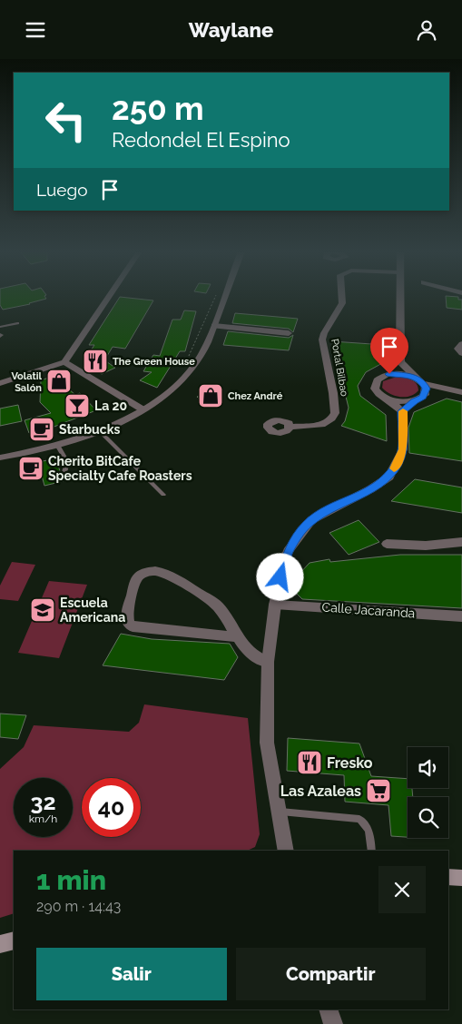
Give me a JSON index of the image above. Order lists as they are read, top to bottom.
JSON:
{
  "streets": {
    "street": ["Portal Bilbao", "Calle Jacaranda"]
  },
  "places": {
    "restaurant": ["The Green House", "Fresko"],
    "shop": ["Volatil Salón", "Chez André"],
    "bar": ["La 20"],
    "cafe": ["Starbucks", "Cherito BitCafe Specialty Cafe Roasters"],
    "school or university": ["Escuela Americana"],
    "supermarket": ["Las Azaleas"]
  },
  "page": {
    "header": "Waylane",
    "turn": ["250 m", "Redondel El Espino"],
    "then": "Luego",
    "speed": "32 km/h",
    "limit": "40",
    "heading": ["1 min", "290 m · 14:43"],
    "buttons": ["Salir", "Compartir"]
  }
}
